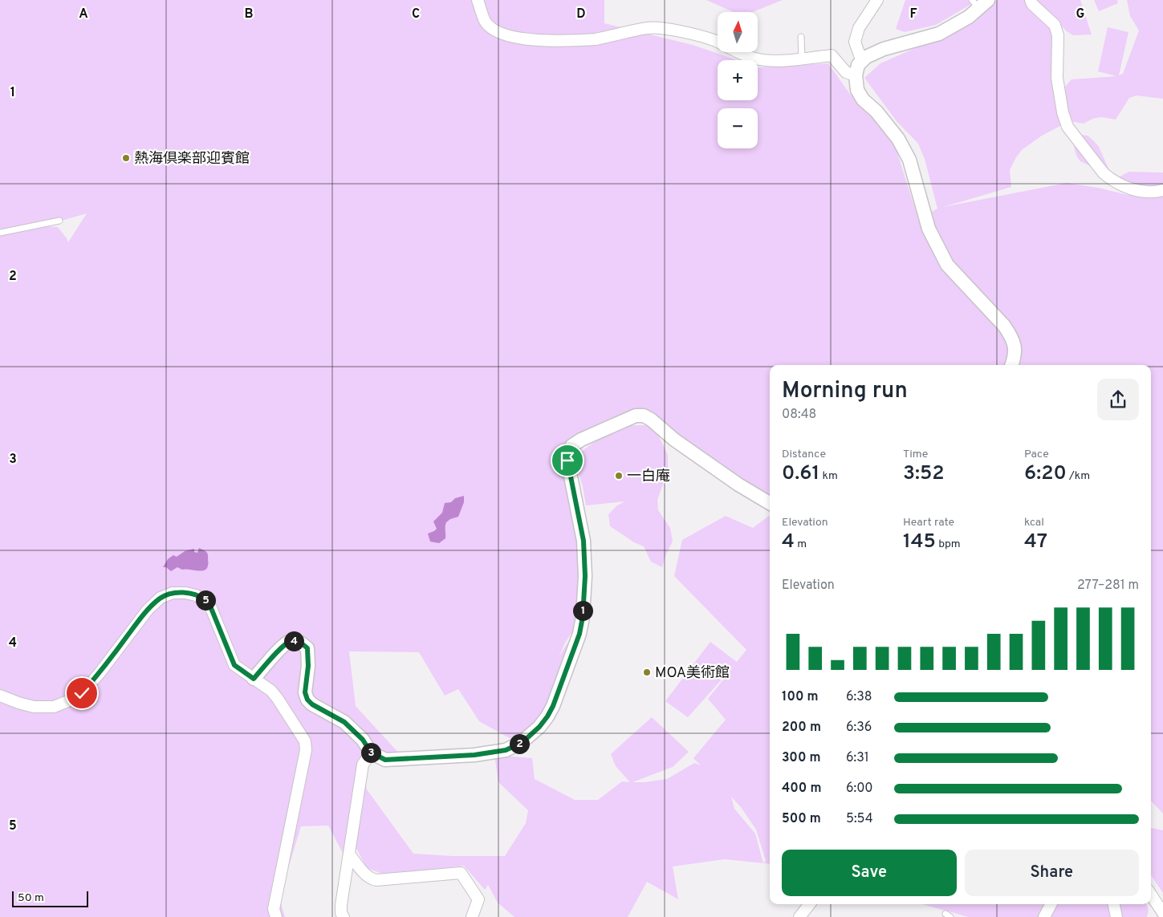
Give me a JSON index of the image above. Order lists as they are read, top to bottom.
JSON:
{
  "places": ["熱海倶楽部迎賓館", "一白庵", "MOA美術館"],
  "scale_bar": "50 m",
  "north": "top",
  "page": {
    "map_buttons": ["+", "−"],
    "heading": ["Morning run", "08:48"],
    "stats": [
      ["Distance", "0.61 km"],
      ["Time", "3:52"],
      ["Pace", "6:20 /km"],
      ["Elevation", "4 m"],
      ["Heart rate", "145 bpm"],
      ["kcal", "47"]
    ],
    "chart": ["Elevation", "277–281 m"],
    "pins": [
      "5",
      "1",
      "4",
      "2",
      "3"
    ],
    "list": [
      {
        "name": "100 m",
        "note": "6:38"
      },
      {
        "name": "200 m",
        "note": "6:36"
      },
      {
        "name": "300 m",
        "note": "6:31"
      },
      {
        "name": "400 m",
        "note": "6:00"
      },
      {
        "name": "500 m",
        "note": "5:54"
      }
    ],
    "buttons": ["Save", "Share"],
    "scale": "50 m"
  },
  "grid": {
    "columns": [
      "A",
      "B",
      "C",
      "D",
      "F",
      "G"
    ],
    "rows": [
      "1",
      "2",
      "3",
      "4",
      "5"
    ]
  }
}
